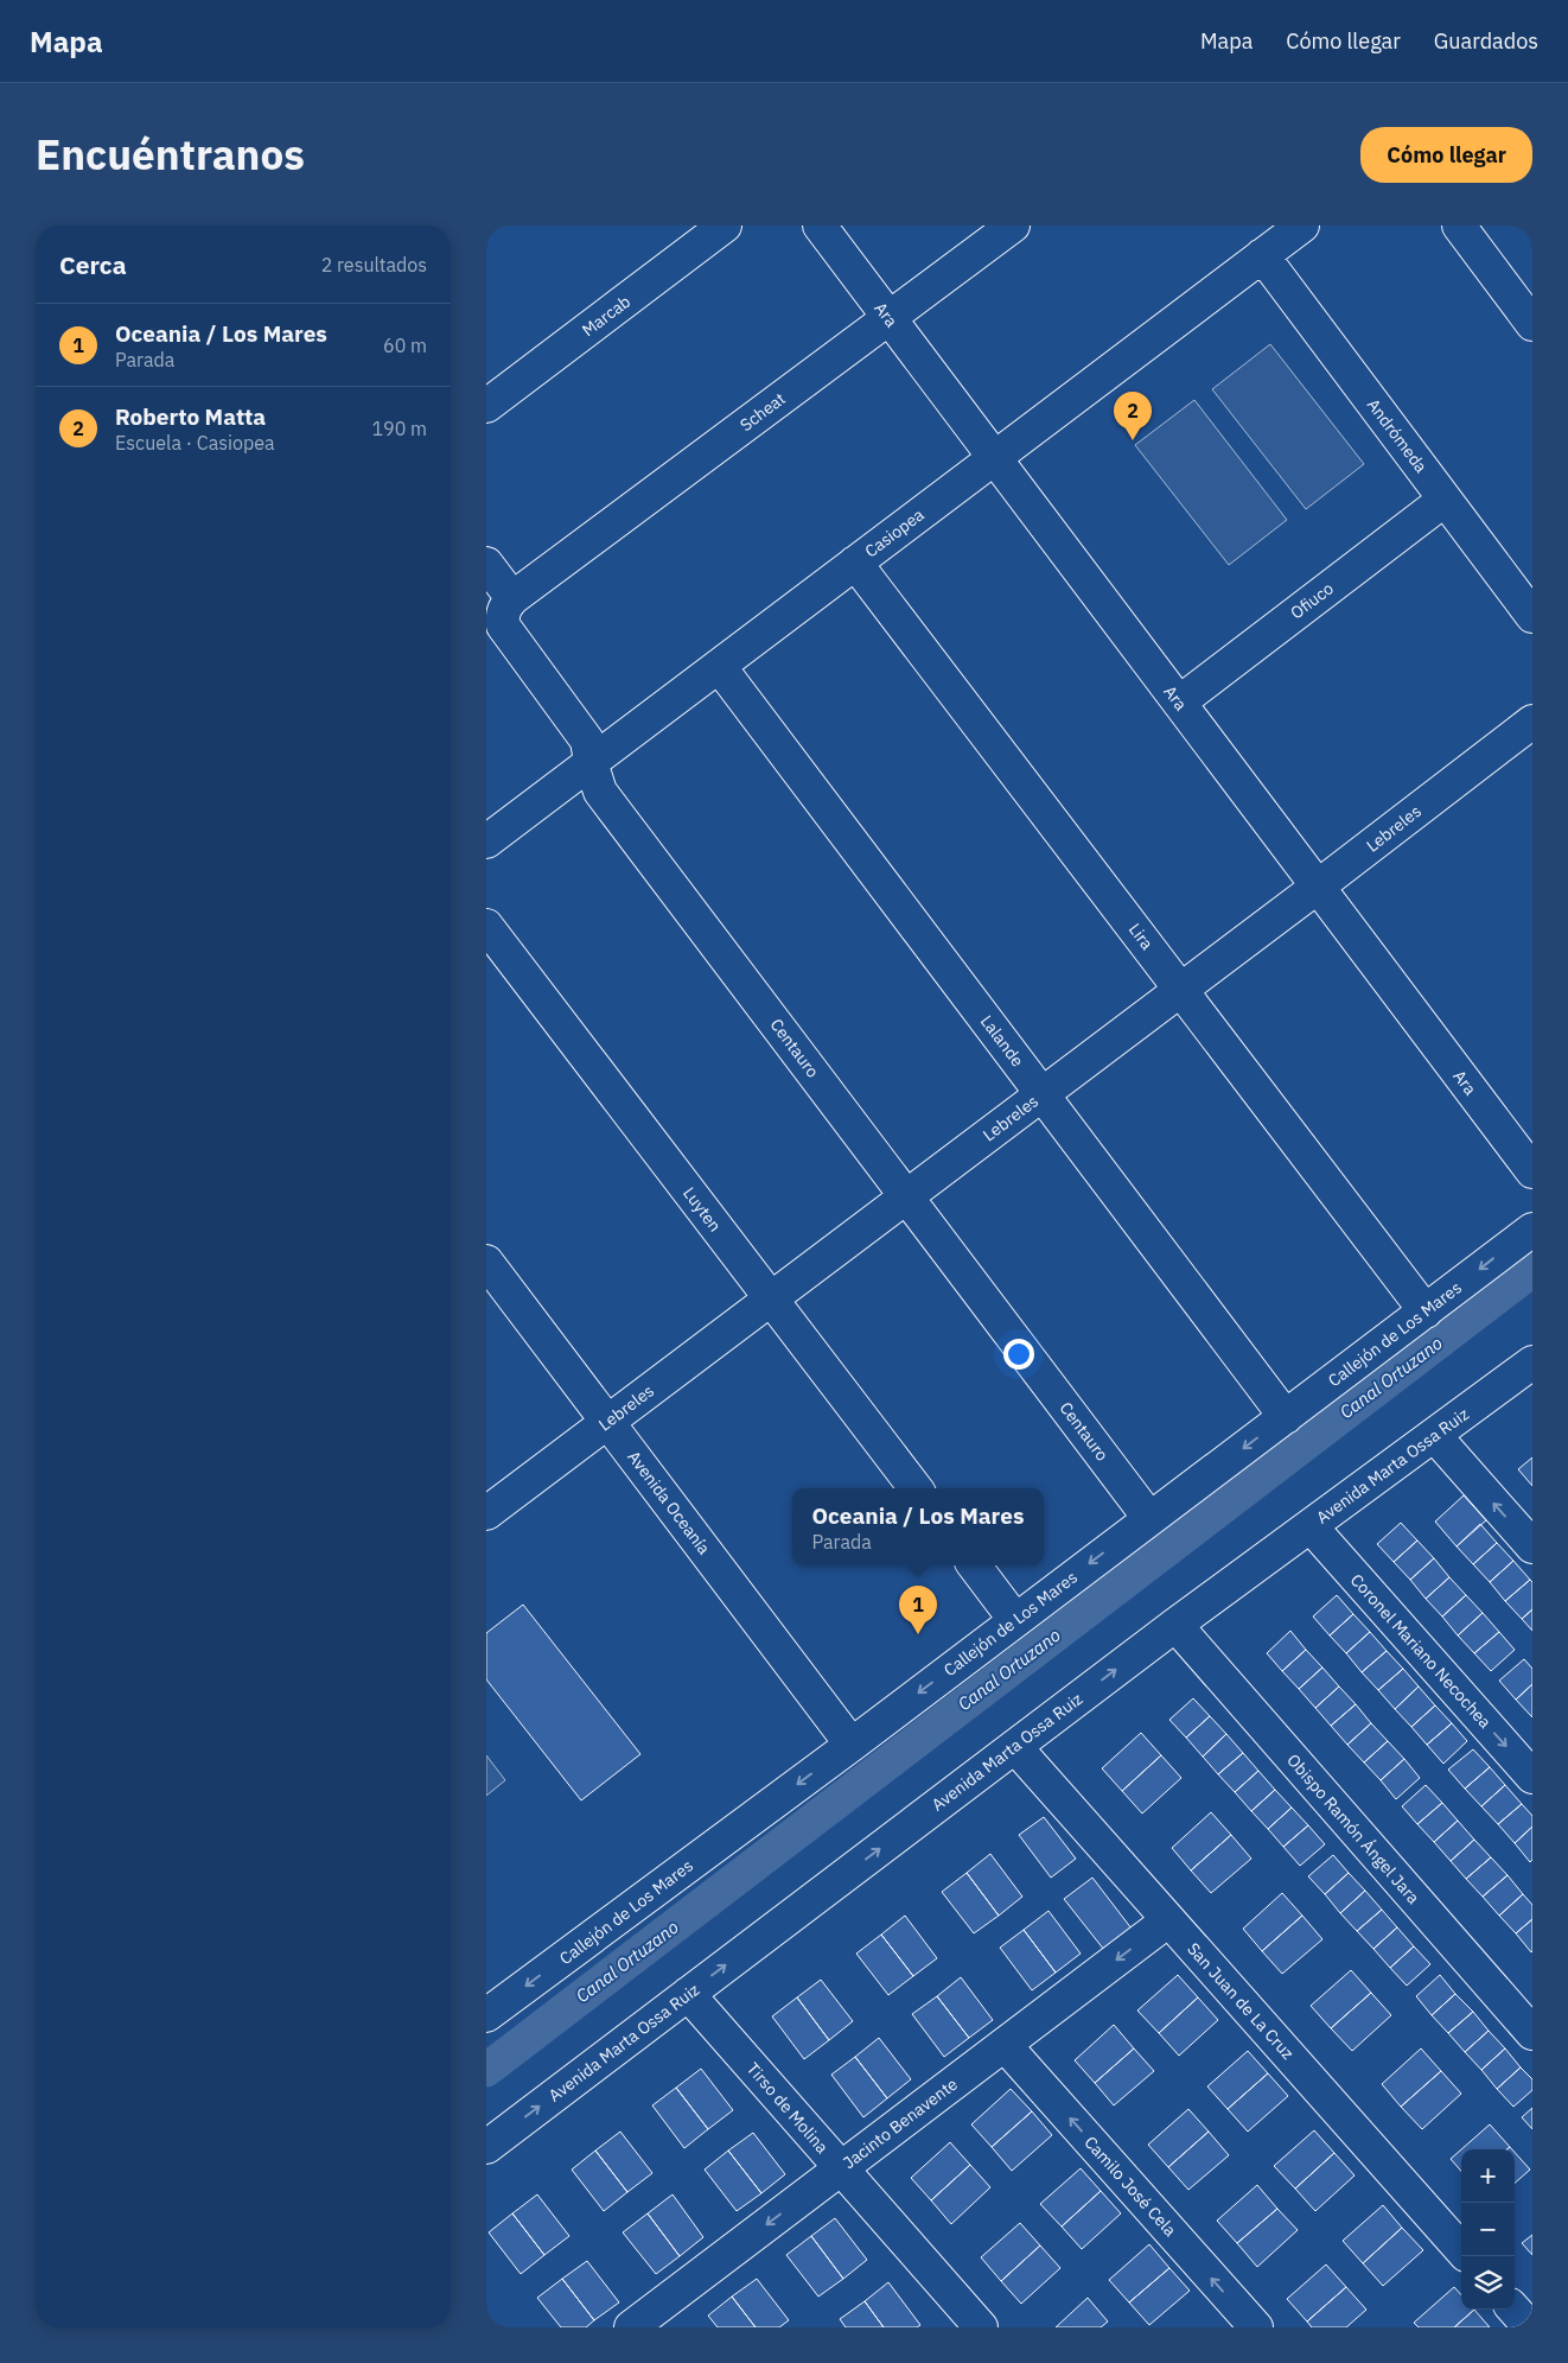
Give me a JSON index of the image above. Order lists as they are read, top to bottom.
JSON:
{
  "streets": {
    "street": [
      "Ara",
      "Marcab",
      "Scheat",
      "Andrómeda",
      "Casiopea",
      "Ofiuco",
      "Lebreles",
      "Lira",
      "Lalande",
      "Centauro",
      "Luyten",
      "Callejón de Los Mares",
      "Avenida Marta Ossa Ruiz",
      "Avenida Oceanía",
      "Coronel Mariano Necochea",
      "Obispo Ramón Ángel Jara",
      "San Juan de La Cruz",
      "Tirso de Molina",
      "Jacinto Benavente",
      "Camilo José Cela"
    ]
  },
  "crossings": [
    ["Ara", "Scheat"],
    ["Ara", "Casiopea"],
    ["Ara", "Ofiuco"],
    ["Ara", "Lebreles"],
    ["Scheat", "Centauro"],
    ["Andrómeda", "Casiopea"],
    ["Andrómeda", "Ofiuco"],
    ["Casiopea", "Lira"],
    ["Casiopea", "Lalande"],
    ["Casiopea", "Centauro"],
    ["Lebreles", "Lira"],
    ["Lebreles", "Lalande"],
    ["Lebreles", "Centauro"],
    ["Lebreles", "Luyten"],
    ["Lebreles", "Avenida Oceanía"],
    ["Lira", "Callejón de Los Mares"],
    ["Lalande", "Callejón de Los Mares"],
    ["Centauro", "Callejón de Los Mares"],
    ["Callejón de Los Mares", "Avenida Oceanía"],
    ["Avenida Marta Ossa Ruiz", "Coronel Mariano Necochea"],
    ["Avenida Marta Ossa Ruiz", "Obispo Ramón Ángel Jara"],
    ["Avenida Marta Ossa Ruiz", "San Juan de La Cruz"],
    ["Avenida Marta Ossa Ruiz", "Tirso de Molina"],
    ["San Juan de La Cruz", "Jacinto Benavente"],
    ["Tirso de Molina", "Jacinto Benavente"],
    ["Jacinto Benavente", "Camilo José Cela"]
  ],
  "one_way": [
    "Callejón de Los Mares",
    "Avenida Marta Ossa Ruiz",
    "Jacinto Benavente",
    "Camilo José Cela"
  ],
  "water": ["Canal Ortuzano"],
  "page": {
    "header": "Mapa",
    "nav": ["Mapa", "Cómo llegar", "Guardados"],
    "title": "Encuéntranos",
    "buttons": "Cómo llegar",
    "heading": ["Cerca", "2 resultados"],
    "list": [
      {
        "mark": "1",
        "name": "Oceania / Los Mares",
        "note": "Parada",
        "value": "60 m"
      },
      {
        "mark": "2",
        "name": "Roberto Matta",
        "note": "Escuela · Casiopea",
        "value": "190 m"
      }
    ],
    "pins": ["2", "1"],
    "popup": ["Oceania / Los Mares", "Parada"],
    "map_buttons": ["+", "−"]
  }
}
